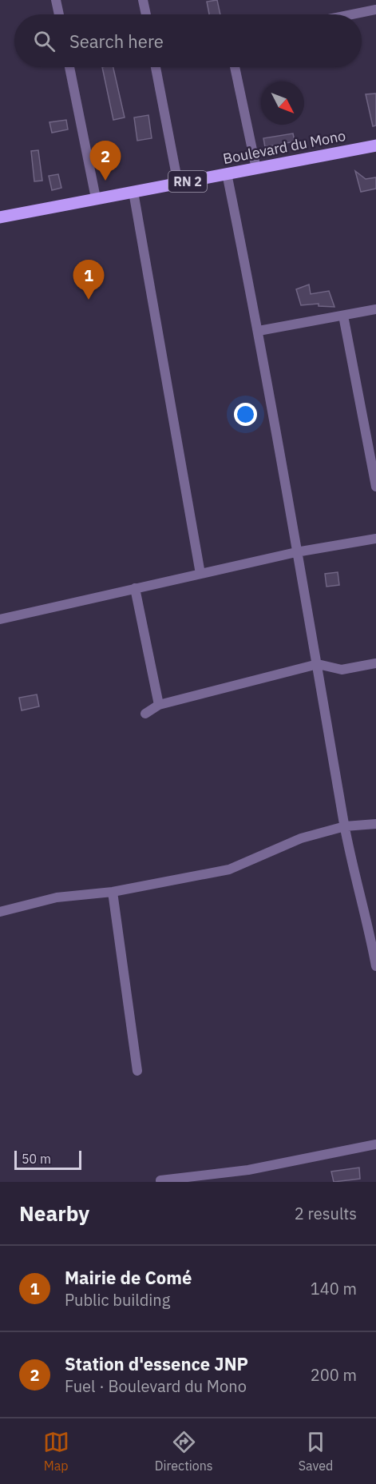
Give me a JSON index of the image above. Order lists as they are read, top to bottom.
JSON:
{
  "streets": {
    "main road": ["Boulevard du Mono", "RN 2"]
  },
  "scale_bar": "50 m",
  "north": "bottom right",
  "page": {
    "search": "Search here",
    "pins": ["2", "1"],
    "scale": "50 m",
    "heading": ["Nearby", "2 results"],
    "list": [
      {
        "mark": "1",
        "name": "Mairie de Comé",
        "note": "Public building",
        "value": "140 m"
      },
      {
        "mark": "2",
        "name": "Station d'essence JNP",
        "note": "Fuel · Boulevard du Mono",
        "value": "200 m"
      }
    ],
    "nav": ["Map", "Directions", "Saved"]
  }
}
